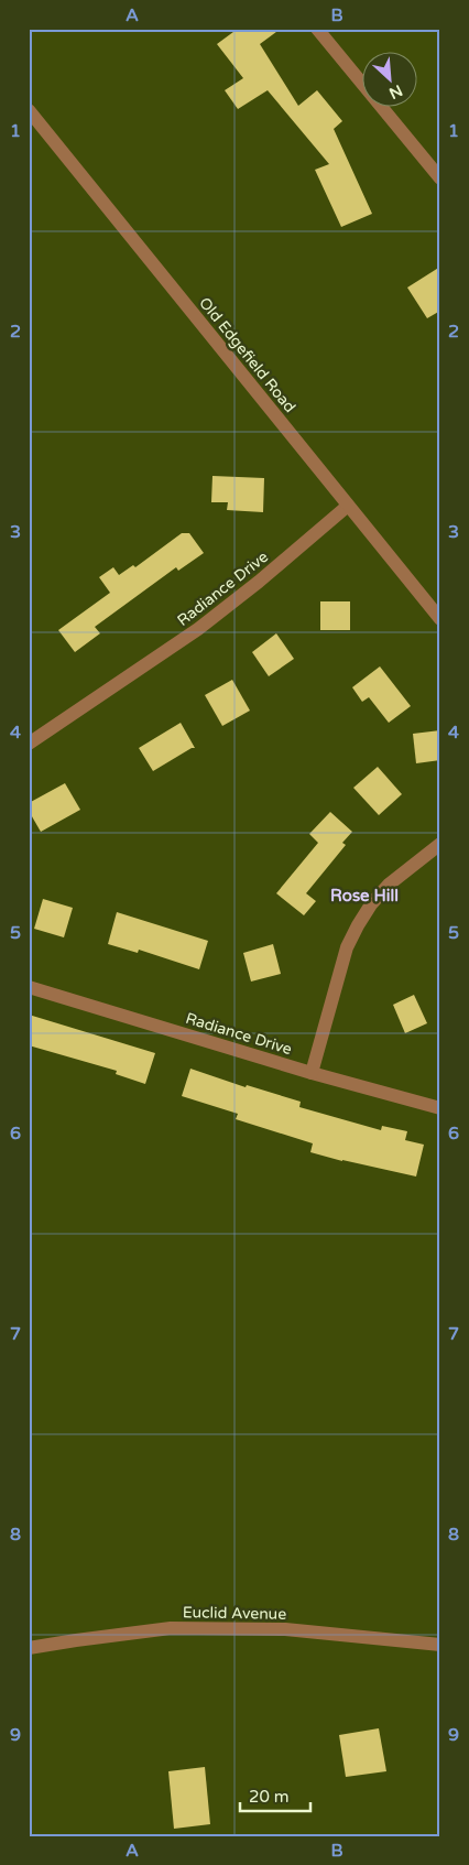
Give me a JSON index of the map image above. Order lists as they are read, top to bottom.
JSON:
{
  "streets": {
    "street": ["Old Edgefield Road", "Radiance Drive", "Euclid Avenue"]
  },
  "crossings": [
    ["Old Edgefield Road", "Radiance Drive"]
  ],
  "districts": ["Rose Hill"],
  "scale_bar": "20 m",
  "north": "bottom right",
  "grid": {
    "columns": ["A", "B"],
    "rows": [
      "1",
      "2",
      "3",
      "4",
      "5",
      "6",
      "7",
      "8",
      "9"
    ]
  }
}
